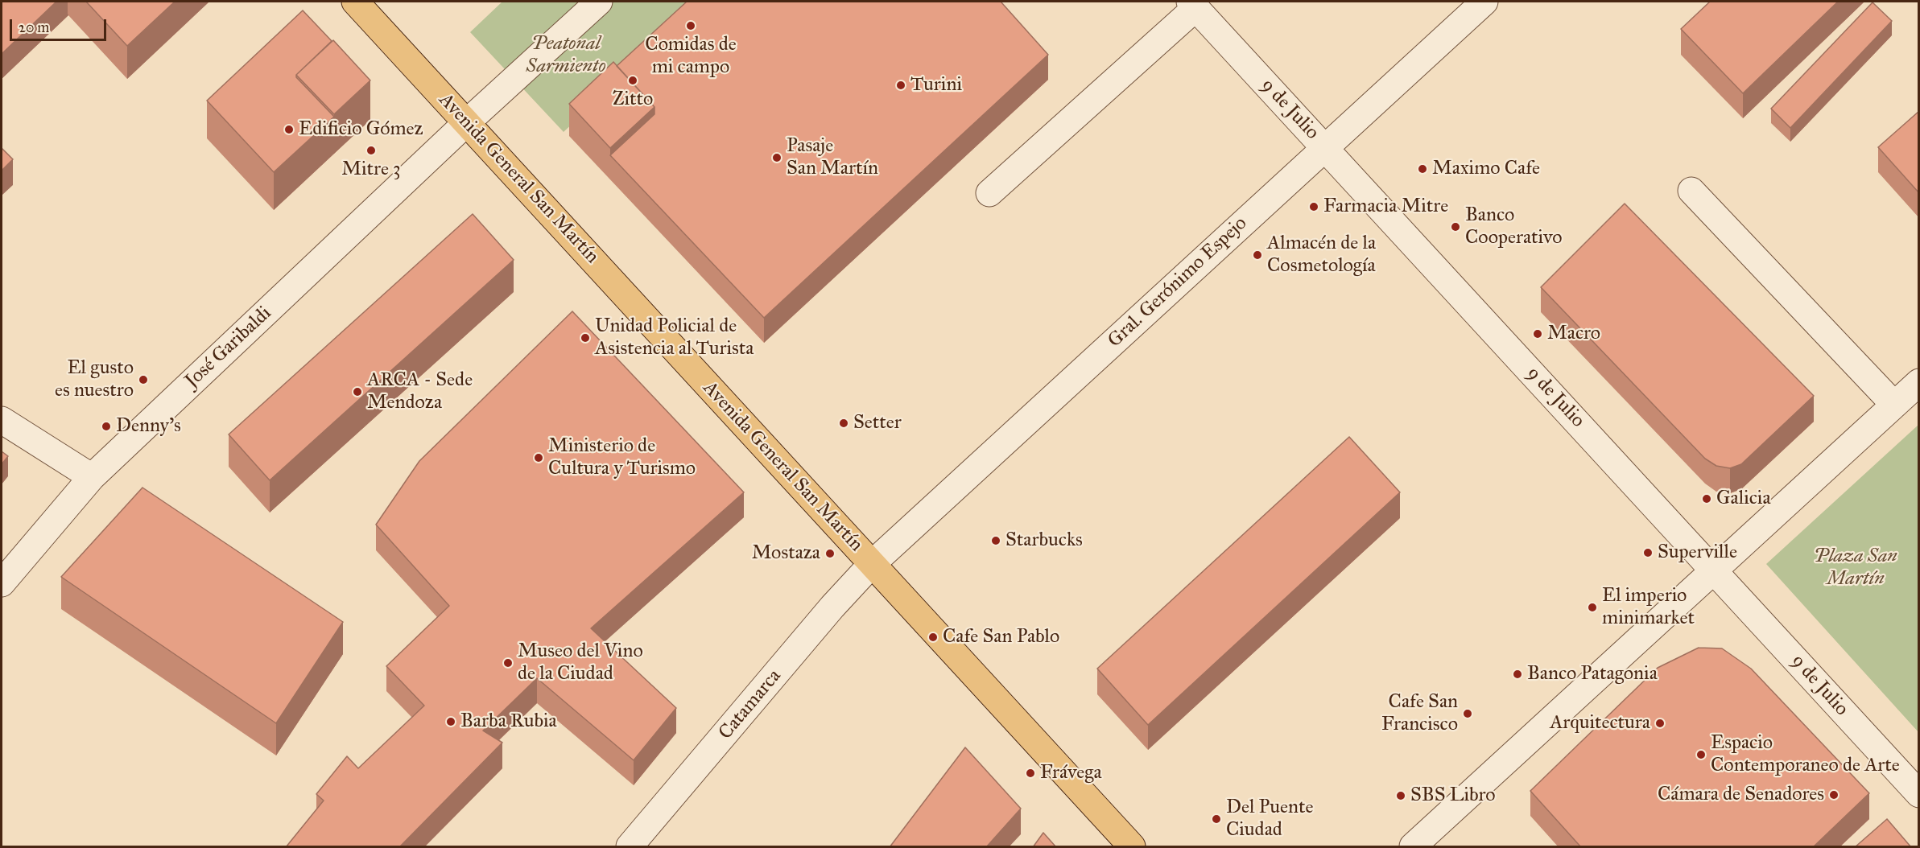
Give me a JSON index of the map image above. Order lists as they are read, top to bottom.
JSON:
{
  "streets": {
    "main road": ["Avenida General San Martín"],
    "street": [
      "9 de Julio",
      "Gral. Gerónimo Espejo",
      "José Garibaldi",
      "Catamarca"
    ]
  },
  "crossings": [
    ["9 de Julio", "Gral. Gerónimo Espejo"],
    ["Avenida General San Martín", "Gral. Gerónimo Espejo"],
    ["Avenida General San Martín", "José Garibaldi"],
    ["Avenida General San Martín", "Catamarca"],
    ["Gral. Gerónimo Espejo", "Catamarca"]
  ],
  "parks": ["Peatonal Sarmiento", "Plaza San Martín"],
  "places": [
    "Comidas de mi campo",
    "Zitto",
    "Turini",
    "Edificio Gómez",
    "Mitre 3",
    "Pasaje San Martín",
    "Maximo Cafe",
    "Farmacia Mitre",
    "Banco Cooperativo",
    "Almacén de la Cosmetología",
    "Macro",
    "Unidad Policial de Asistencia al Turista",
    "El gusto es nuestro",
    "ARCA - Sede Mendoza",
    "Setter",
    "Denny's",
    "Ministerio de Cultura y Turismo",
    "Galicia",
    "Starbucks",
    "Superville",
    "Mostaza",
    "El imperio minimarket",
    "Cafe San Pablo",
    "Museo del Vino de la Ciudad",
    "Banco Patagonia",
    "Cafe San Francisco",
    "Barba Rubia",
    "Arquitectura",
    "Espacio Contemporaneo de Arte",
    "Frávega",
    "Cámara de Senadores",
    "SBS Libro",
    "Del Puente Ciudad"
  ],
  "scale_bar": "20 m"
}
